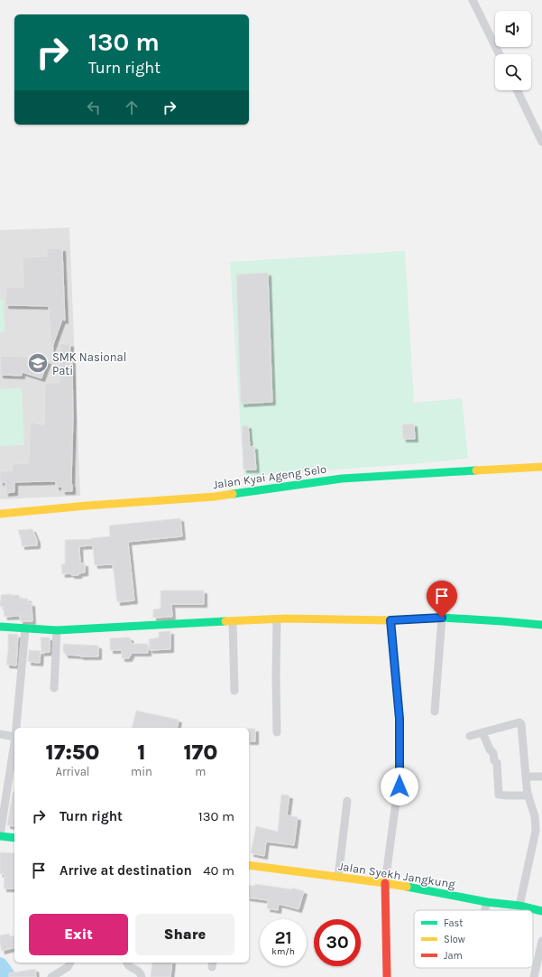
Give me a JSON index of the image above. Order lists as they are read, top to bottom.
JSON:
{
  "streets": {
    "main road": ["Jalan Kyai Ageng Selo", "Jalan Syekh Jangkung"]
  },
  "places": {
    "school or university": ["SMK Nasional Pati"]
  },
  "legend": ["Fast", "Slow", "Jam"],
  "page": {
    "turn": ["130 m", "Turn right"],
    "eta": [
      "17:50",
      "Arrival",
      "1",
      "min",
      "170",
      "m"
    ],
    "list": [
      {
        "name": "Turn right",
        "value": "130 m"
      },
      {
        "name": "Arrive at destination",
        "value": "40 m"
      }
    ],
    "buttons": ["Exit", "Share"],
    "speed": "21 km/h",
    "limit": "30"
  }
}
